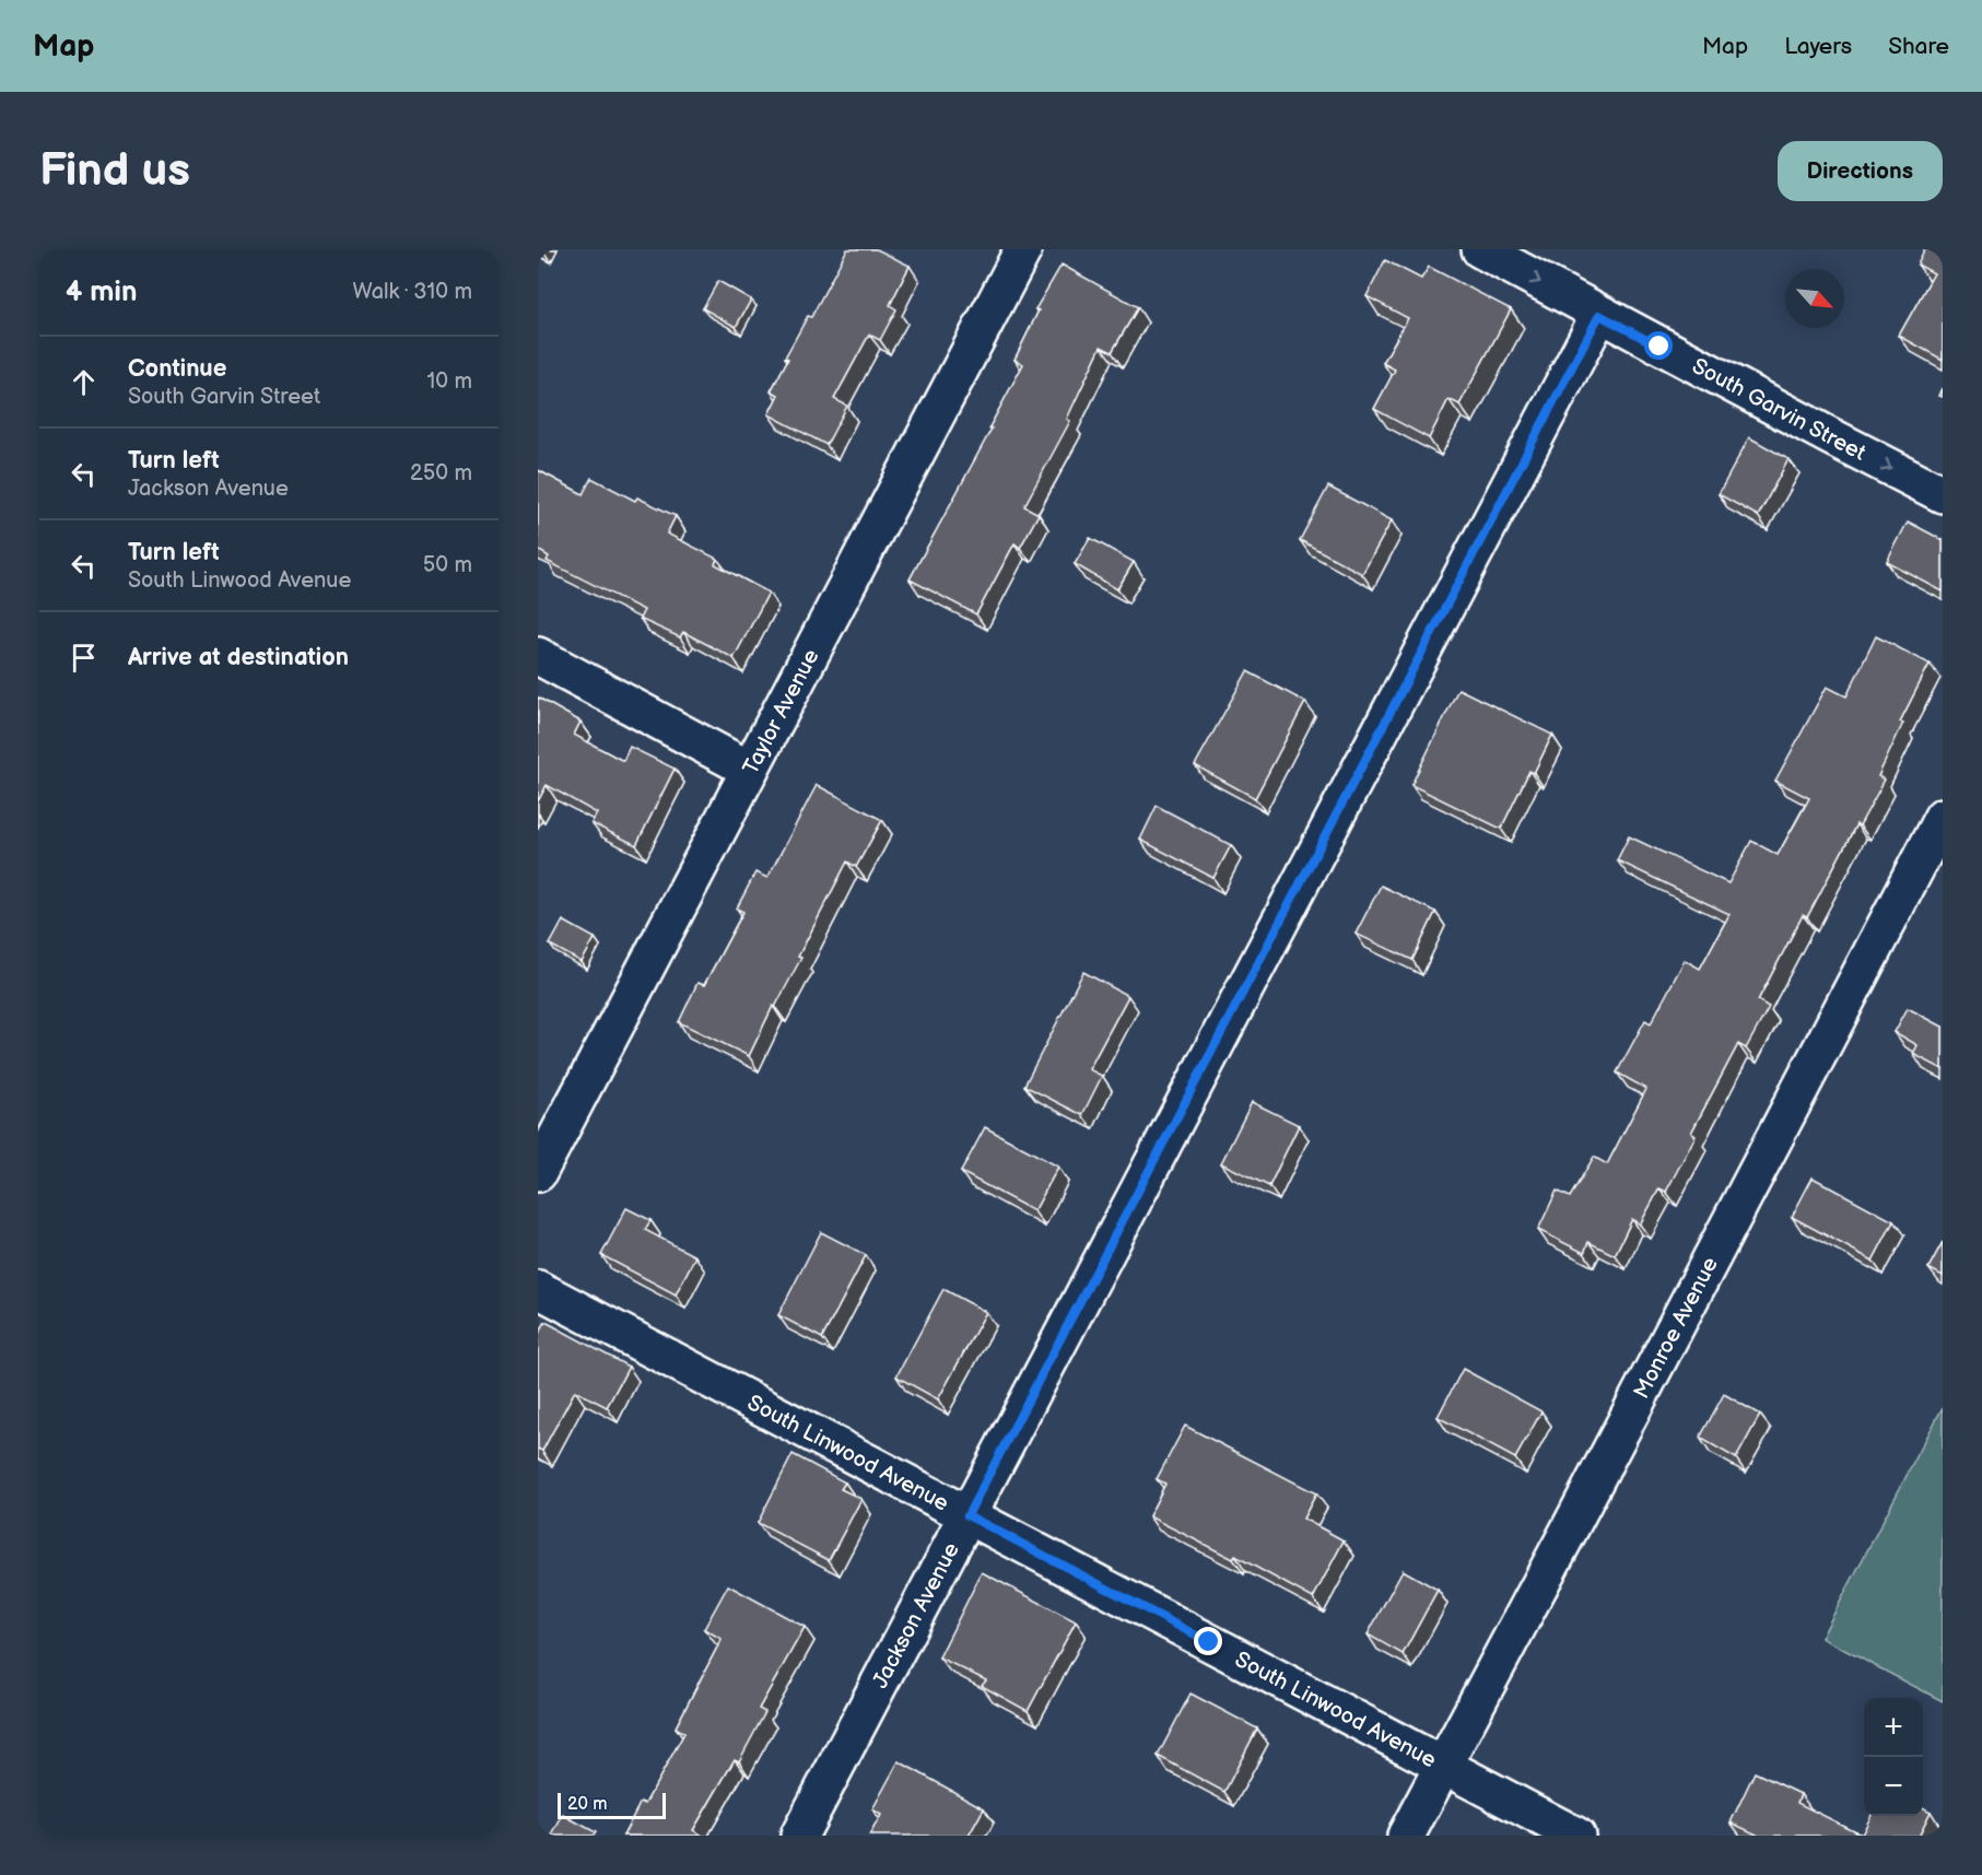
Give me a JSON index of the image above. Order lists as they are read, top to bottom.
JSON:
{
  "streets": {
    "street": [
      "South Garvin Street",
      "Taylor Avenue",
      "Monroe Avenue",
      "South Linwood Avenue",
      "Jackson Avenue"
    ]
  },
  "crossings": [
    ["South Garvin Street", "Jackson Avenue"],
    ["Monroe Avenue", "South Linwood Avenue"],
    ["South Linwood Avenue", "Jackson Avenue"]
  ],
  "one_way": ["South Garvin Street"],
  "scale_bar": "20 m",
  "north": "bottom right",
  "page": {
    "header": "Map",
    "nav": ["Map", "Layers", "Share"],
    "buttons": "Directions",
    "title": "Find us",
    "heading": ["4 min", "Walk · 310 m"],
    "list": [
      ["Continue", "South Garvin Street", "10 m"],
      ["Turn left", "Jackson Avenue", "250 m"],
      ["Turn left", "South Linwood Avenue", "50 m"],
      "Arrive at destination"
    ],
    "map_buttons": ["+", "−"],
    "scale": "20 m"
  }
}
